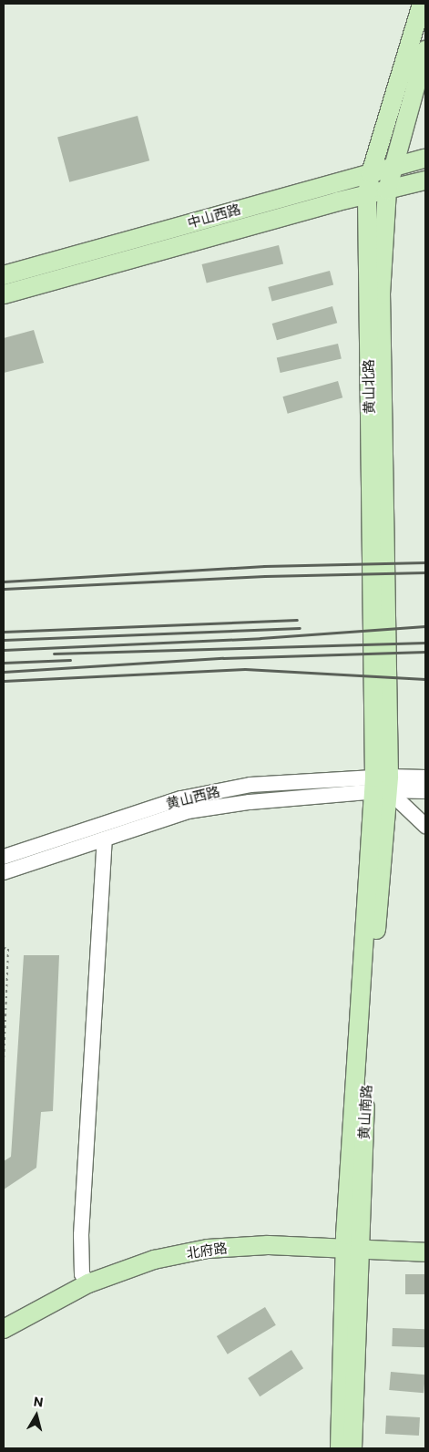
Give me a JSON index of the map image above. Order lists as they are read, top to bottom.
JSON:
{
  "streets": {
    "main road": [
      "中山西路",
      "黄山北路",
      "黄山南路",
      "北府路"
    ],
    "street": ["黄山西路"]
  },
  "crossings": [
    ["中山西路", "黄山北路"],
    ["黄山北路", "黄山西路"],
    ["黄山北路", "黄山南路"],
    ["黄山西路", "黄山南路"],
    ["黄山南路", "北府路"]
  ],
  "north": "top"
}
